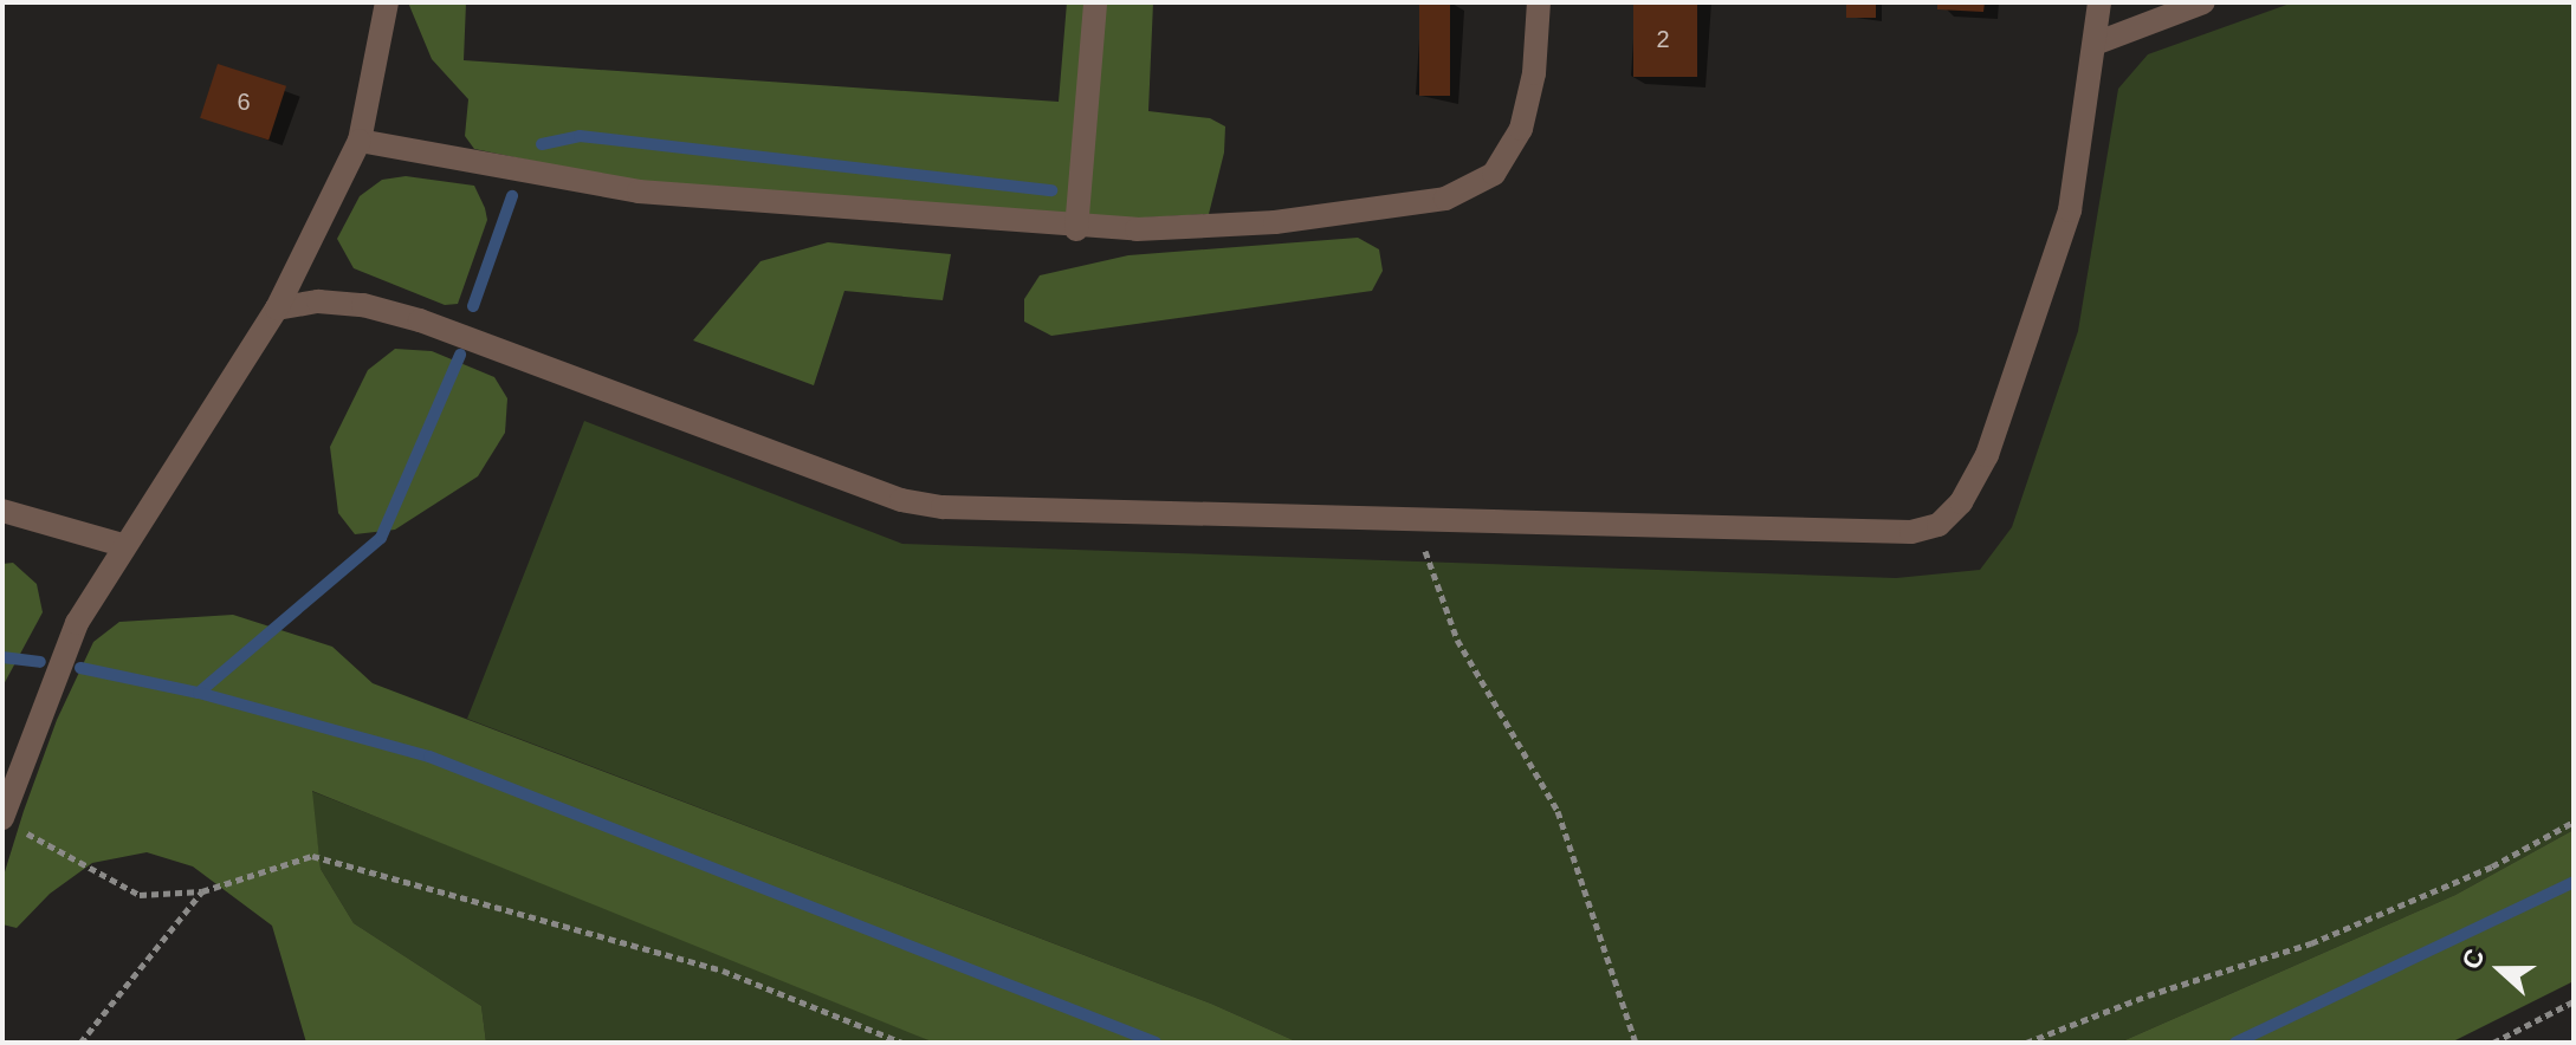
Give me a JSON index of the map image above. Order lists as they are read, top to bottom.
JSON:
{
  "house_numbers": ["2", "6"],
  "north": "left"
}
